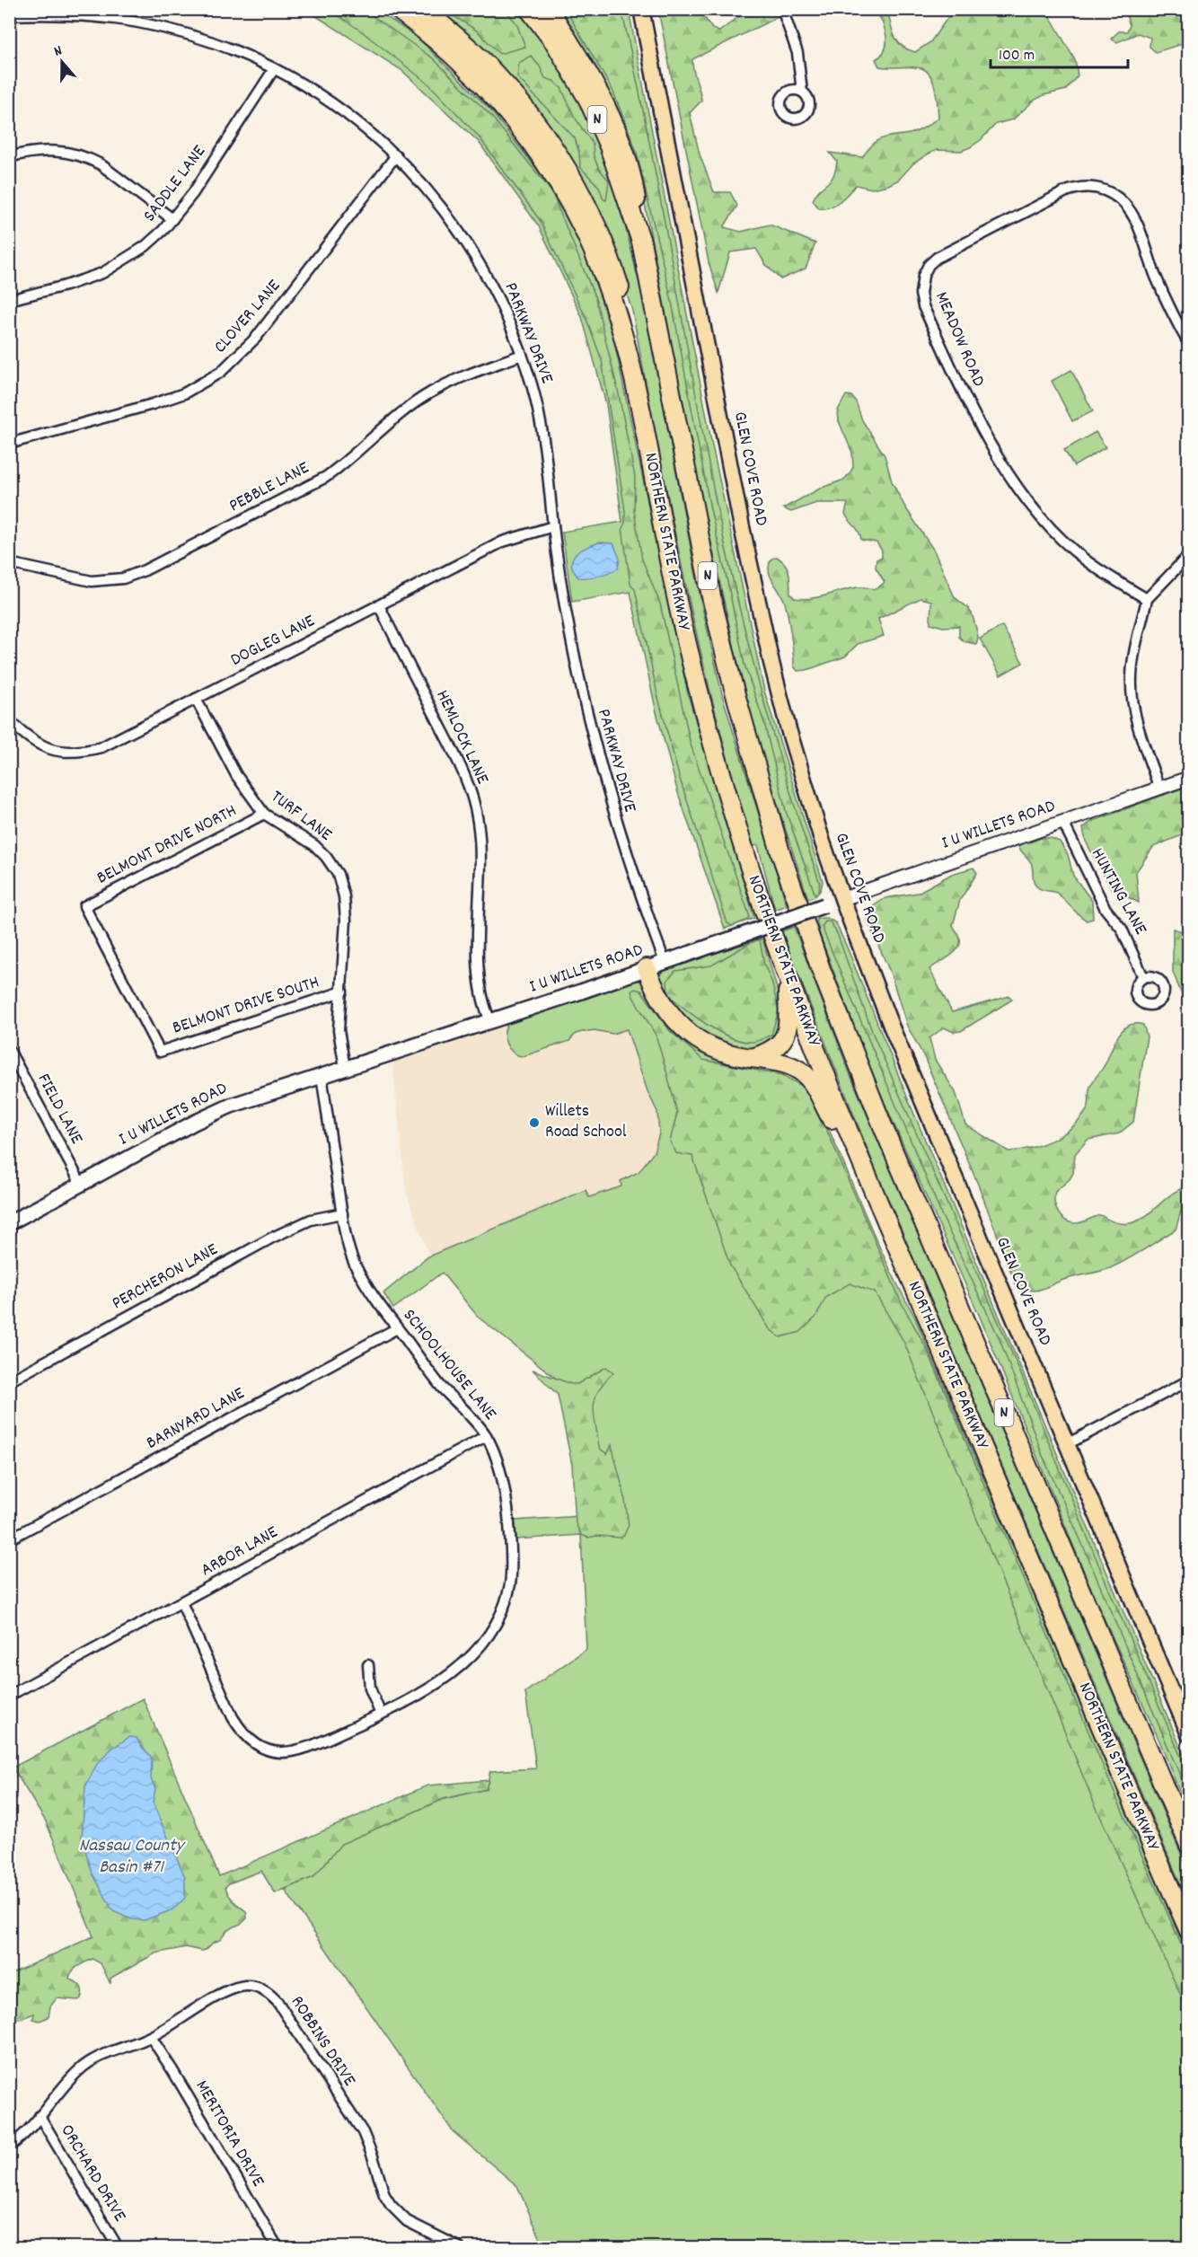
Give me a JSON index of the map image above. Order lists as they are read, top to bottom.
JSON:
{
  "streets": {
    "highway": ["N", "NORTHERN STATE PARKWAY"],
    "main road": ["GLEN COVE ROAD", "I U WILLETS ROAD"],
    "street": [
      "SADDLE LANE",
      "CLOVER LANE",
      "PARKWAY DRIVE",
      "MEADOW ROAD",
      "PEBBLE LANE",
      "DOGLEG LANE",
      "HEMLOCK LANE",
      "TURF LANE",
      "BELMONT DRIVE NORTH",
      "HUNTING LANE",
      "BELMONT DRIVE SOUTH",
      "FIELD LANE",
      "PERCHERON LANE",
      "SCHOOLHOUSE LANE",
      "BARNYARD LANE",
      "ARBOR LANE",
      "ROBBINS DRIVE",
      "MERITORIA DRIVE",
      "ORCHARD DRIVE"
    ]
  },
  "crossings": [
    ["SADDLE LANE", "PARKWAY DRIVE"],
    ["CLOVER LANE", "PARKWAY DRIVE"],
    ["PARKWAY DRIVE", "PEBBLE LANE"],
    ["PARKWAY DRIVE", "DOGLEG LANE"],
    ["PARKWAY DRIVE", "I U WILLETS ROAD"],
    ["GLEN COVE ROAD", "I U WILLETS ROAD"],
    ["DOGLEG LANE", "HEMLOCK LANE"],
    ["DOGLEG LANE", "TURF LANE"],
    ["HEMLOCK LANE", "I U WILLETS ROAD"],
    ["TURF LANE", "I U WILLETS ROAD"],
    ["TURF LANE", "BELMONT DRIVE NORTH"],
    ["TURF LANE", "BELMONT DRIVE SOUTH"],
    ["I U WILLETS ROAD", "HUNTING LANE"],
    ["I U WILLETS ROAD", "FIELD LANE"],
    ["I U WILLETS ROAD", "SCHOOLHOUSE LANE"],
    ["BELMONT DRIVE NORTH", "BELMONT DRIVE SOUTH"],
    ["PERCHERON LANE", "SCHOOLHOUSE LANE"],
    ["SCHOOLHOUSE LANE", "BARNYARD LANE"],
    ["SCHOOLHOUSE LANE", "ARBOR LANE"],
    ["ROBBINS DRIVE", "MERITORIA DRIVE"],
    ["ROBBINS DRIVE", "ORCHARD DRIVE"]
  ],
  "water": ["Nassau County Basin #71"],
  "places": ["Willets Road School"],
  "scale_bar": "100 m",
  "north": "top"
}
